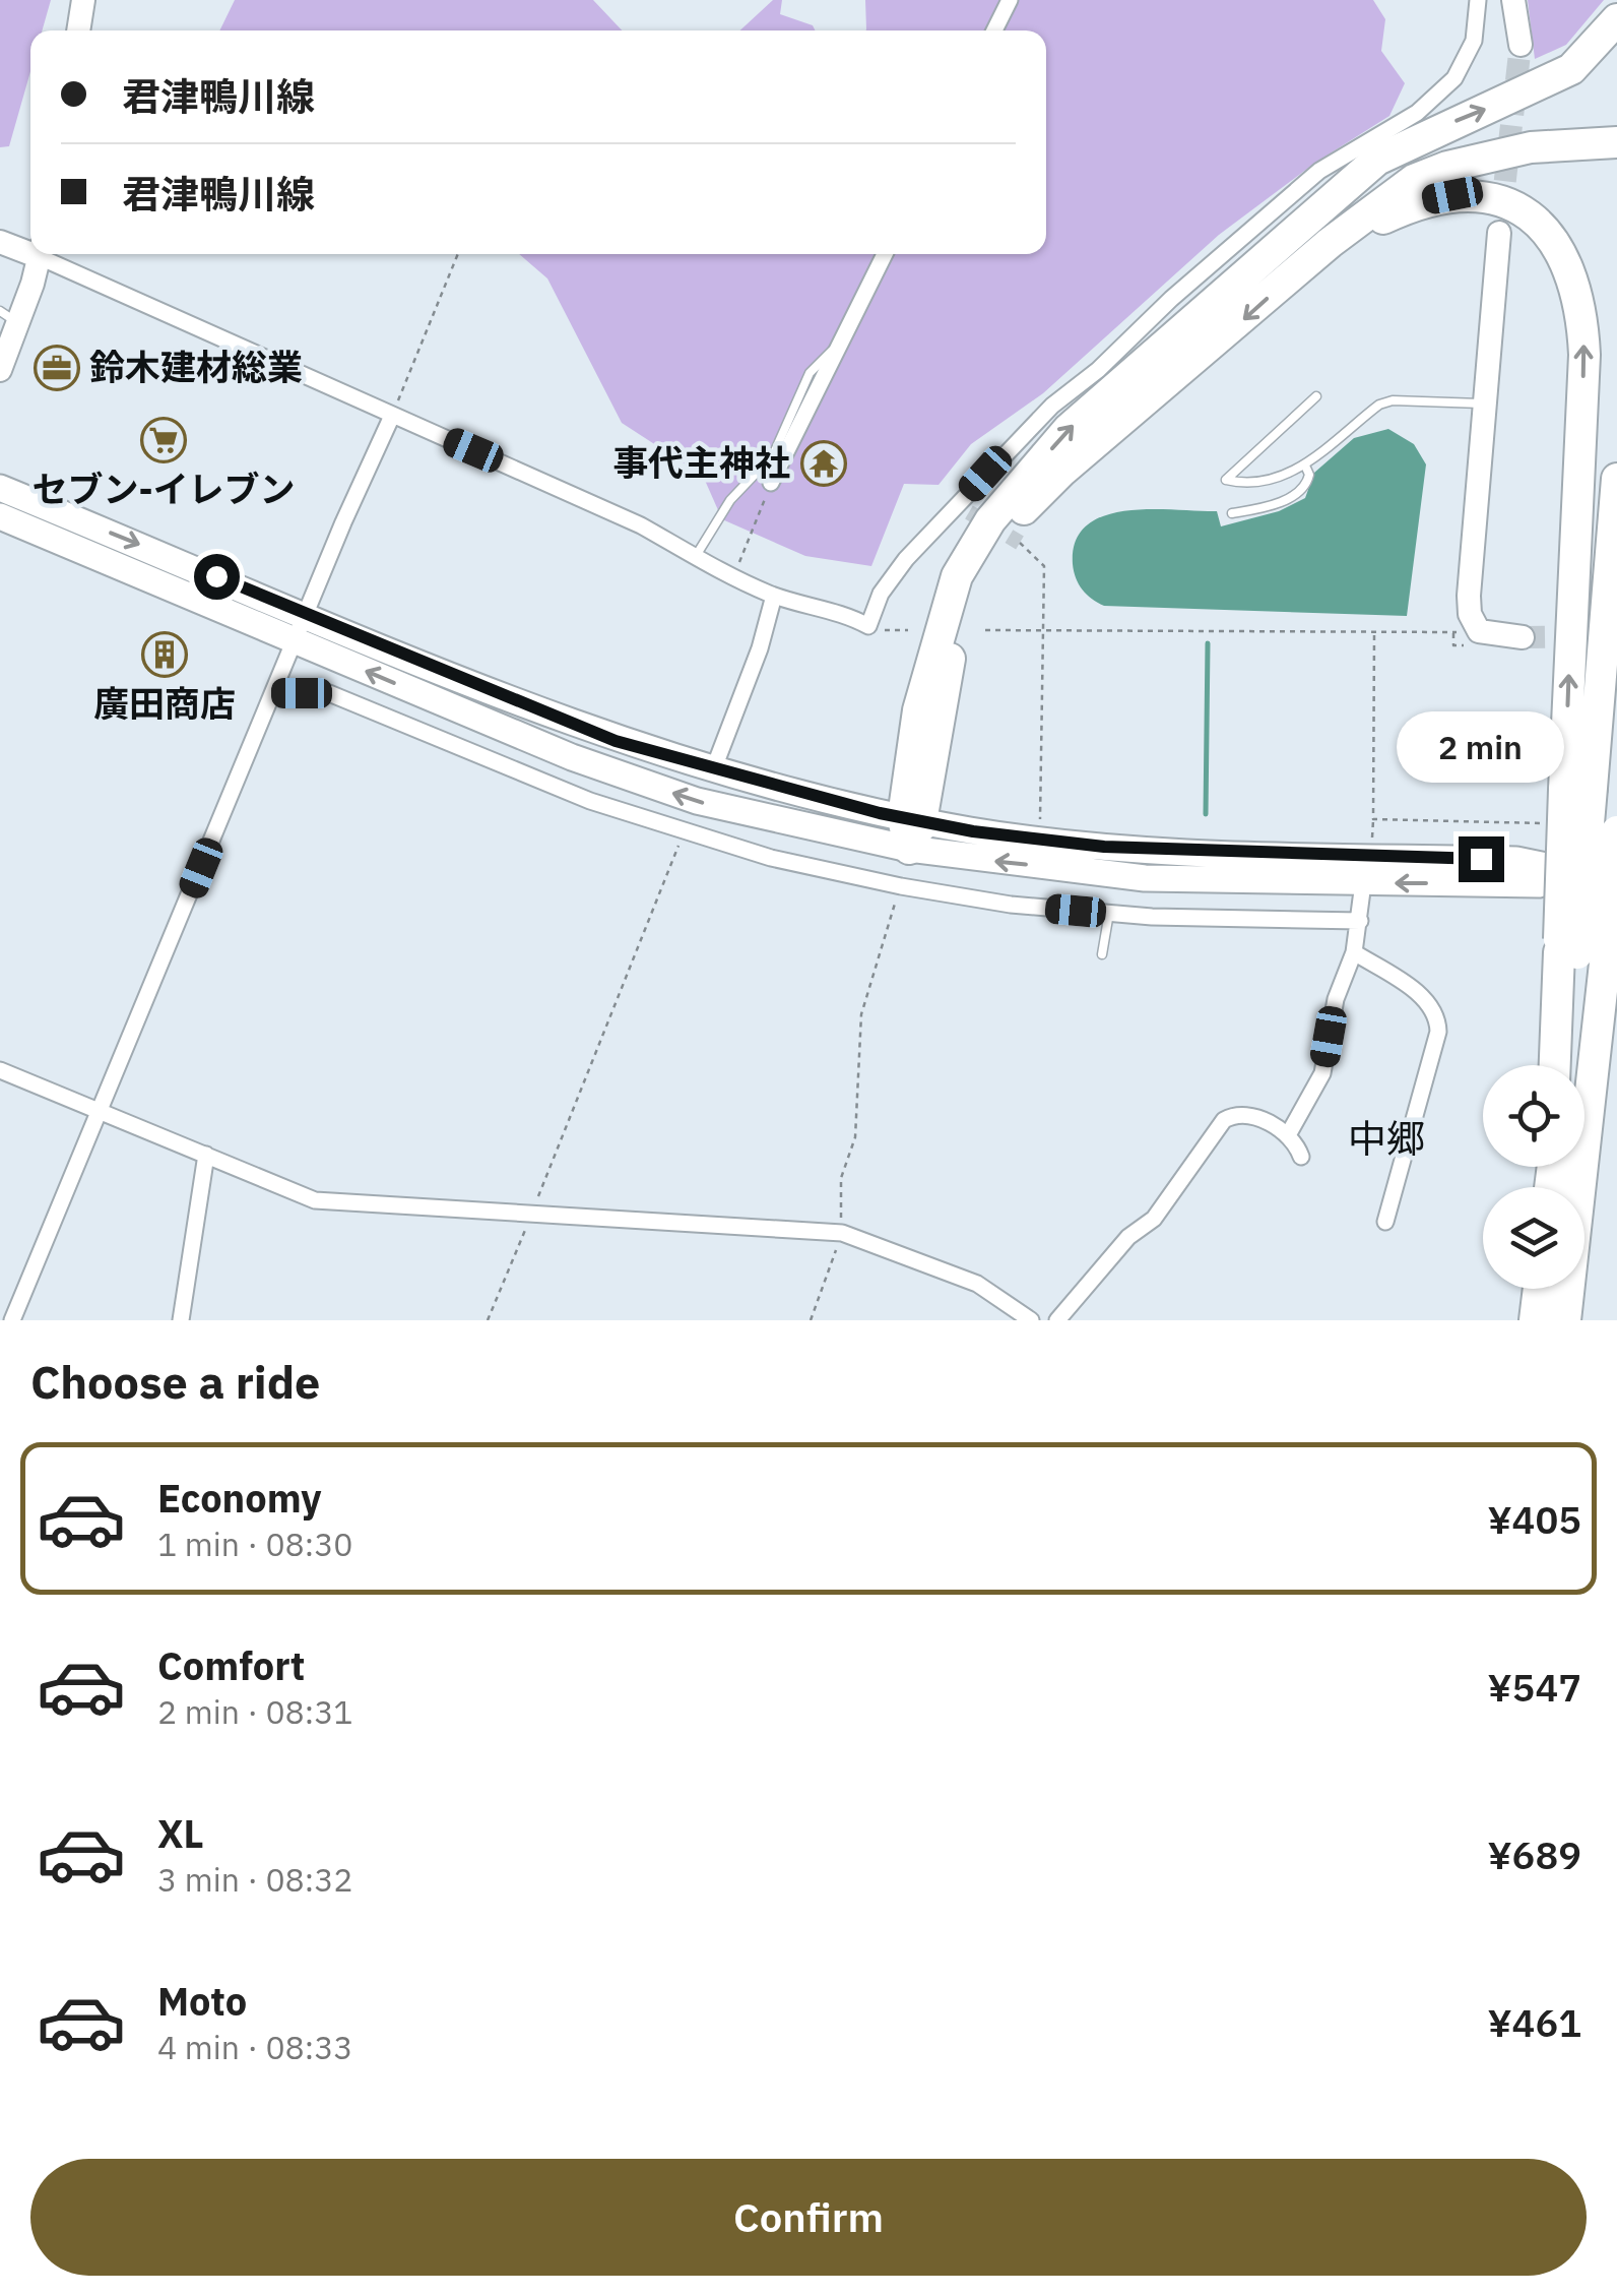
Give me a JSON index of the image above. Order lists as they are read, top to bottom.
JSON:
{
  "districts": ["中郷"],
  "places": {
    "office": ["鈴木建材総業"],
    "supermarket": ["セブン-イレブン"],
    "temple": ["事代主神社"],
    "building": ["廣田商店"]
  },
  "page": {
    "banner": ["君津鴨川線", "君津鴨川線"],
    "bubble": "2 min",
    "heading": "Choose a ride",
    "list": [
      {
        "name": "Economy",
        "note": "1 min · 08:30",
        "value": "¥405"
      },
      {
        "name": "Comfort",
        "note": "2 min · 08:31",
        "value": "¥547"
      },
      {
        "name": "XL",
        "note": "3 min · 08:32",
        "value": "¥689"
      },
      {
        "name": "Moto",
        "note": "4 min · 08:33",
        "value": "¥461"
      }
    ],
    "buttons": "Confirm"
  }
}
